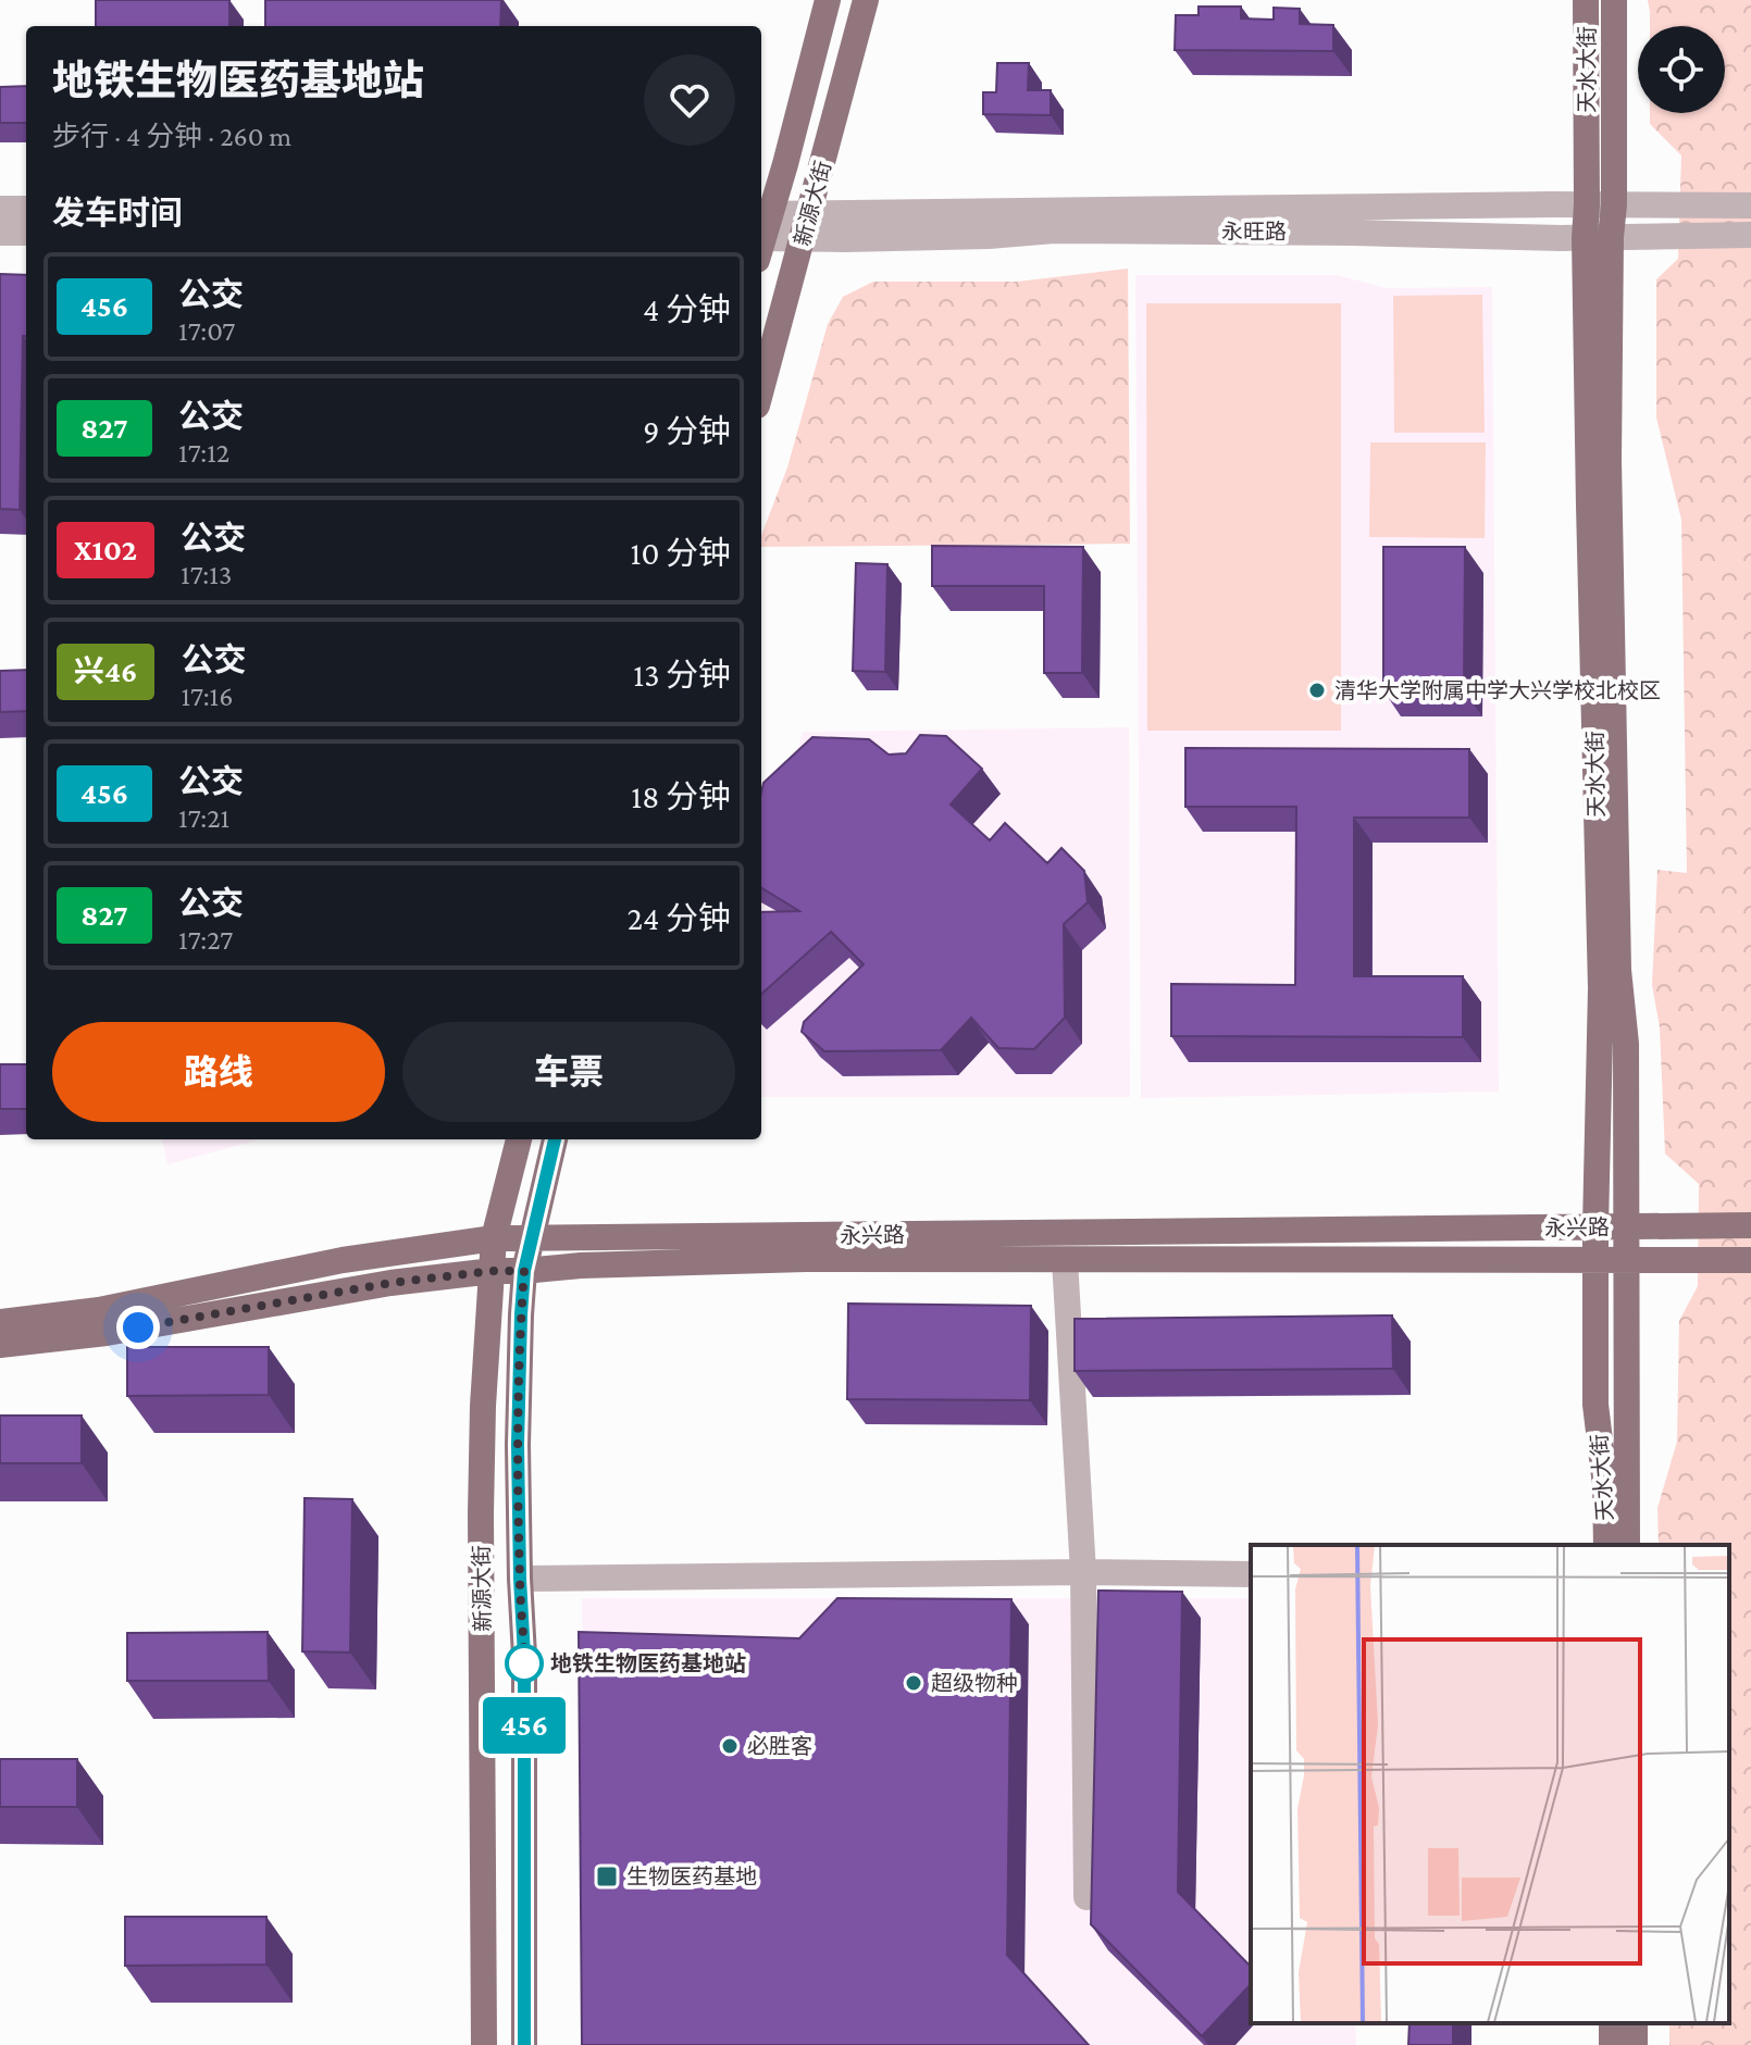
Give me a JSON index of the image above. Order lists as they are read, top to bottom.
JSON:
{
  "streets": {
    "main road": ["天水大街", "新源大街", "永兴路"],
    "street": ["永旺路"]
  },
  "crossings": [
    ["天水大街", "永旺路"],
    ["天水大街", "永兴路"],
    ["新源大街", "永旺路"],
    ["新源大街", "永兴路"]
  ],
  "places": {
    "other": [
      "清华大学附属中学大兴学校北校区",
      "地铁生物医药基地站",
      "超级物种",
      "必胜客"
    ],
    "transit": ["生物医药基地"]
  },
  "lines": ["bus line 456"],
  "page": {
    "on_map": "456",
    "heading": [
      ["地铁生物医药基地站", "步行 · 4 分钟 · 260 m"],
      "发车时间"
    ],
    "list": [
      {
        "mark": "456",
        "name": "公交",
        "note": "17:07",
        "value": "4 分钟"
      },
      {
        "mark": "827",
        "name": "公交",
        "note": "17:12",
        "value": "9 分钟"
      },
      {
        "mark": "X102",
        "name": "公交",
        "note": "17:13",
        "value": "10 分钟"
      },
      {
        "mark": "兴46",
        "name": "公交",
        "note": "17:16",
        "value": "13 分钟"
      },
      {
        "mark": "456",
        "name": "公交",
        "note": "17:21",
        "value": "18 分钟"
      },
      {
        "mark": "827",
        "name": "公交",
        "note": "17:27",
        "value": "24 分钟"
      }
    ],
    "buttons": ["路线", "车票"]
  }
}
